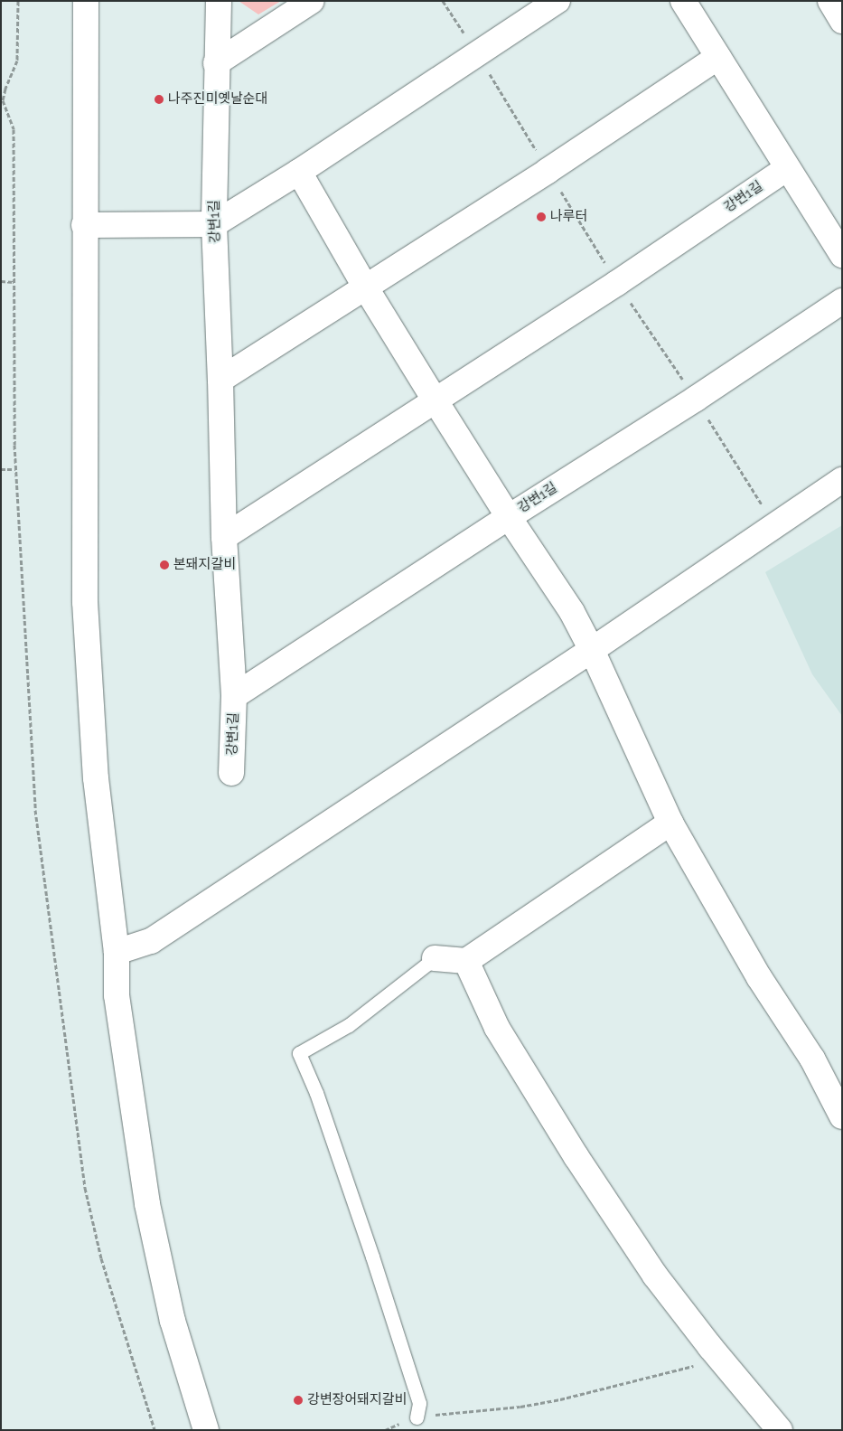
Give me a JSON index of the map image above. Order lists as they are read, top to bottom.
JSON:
{
  "streets": {
    "street": ["강변1길"]
  },
  "places": [
    "나주진미옛날순대",
    "나루터",
    "본돼지갈비",
    "강변장어돼지갈비"
  ]
}
